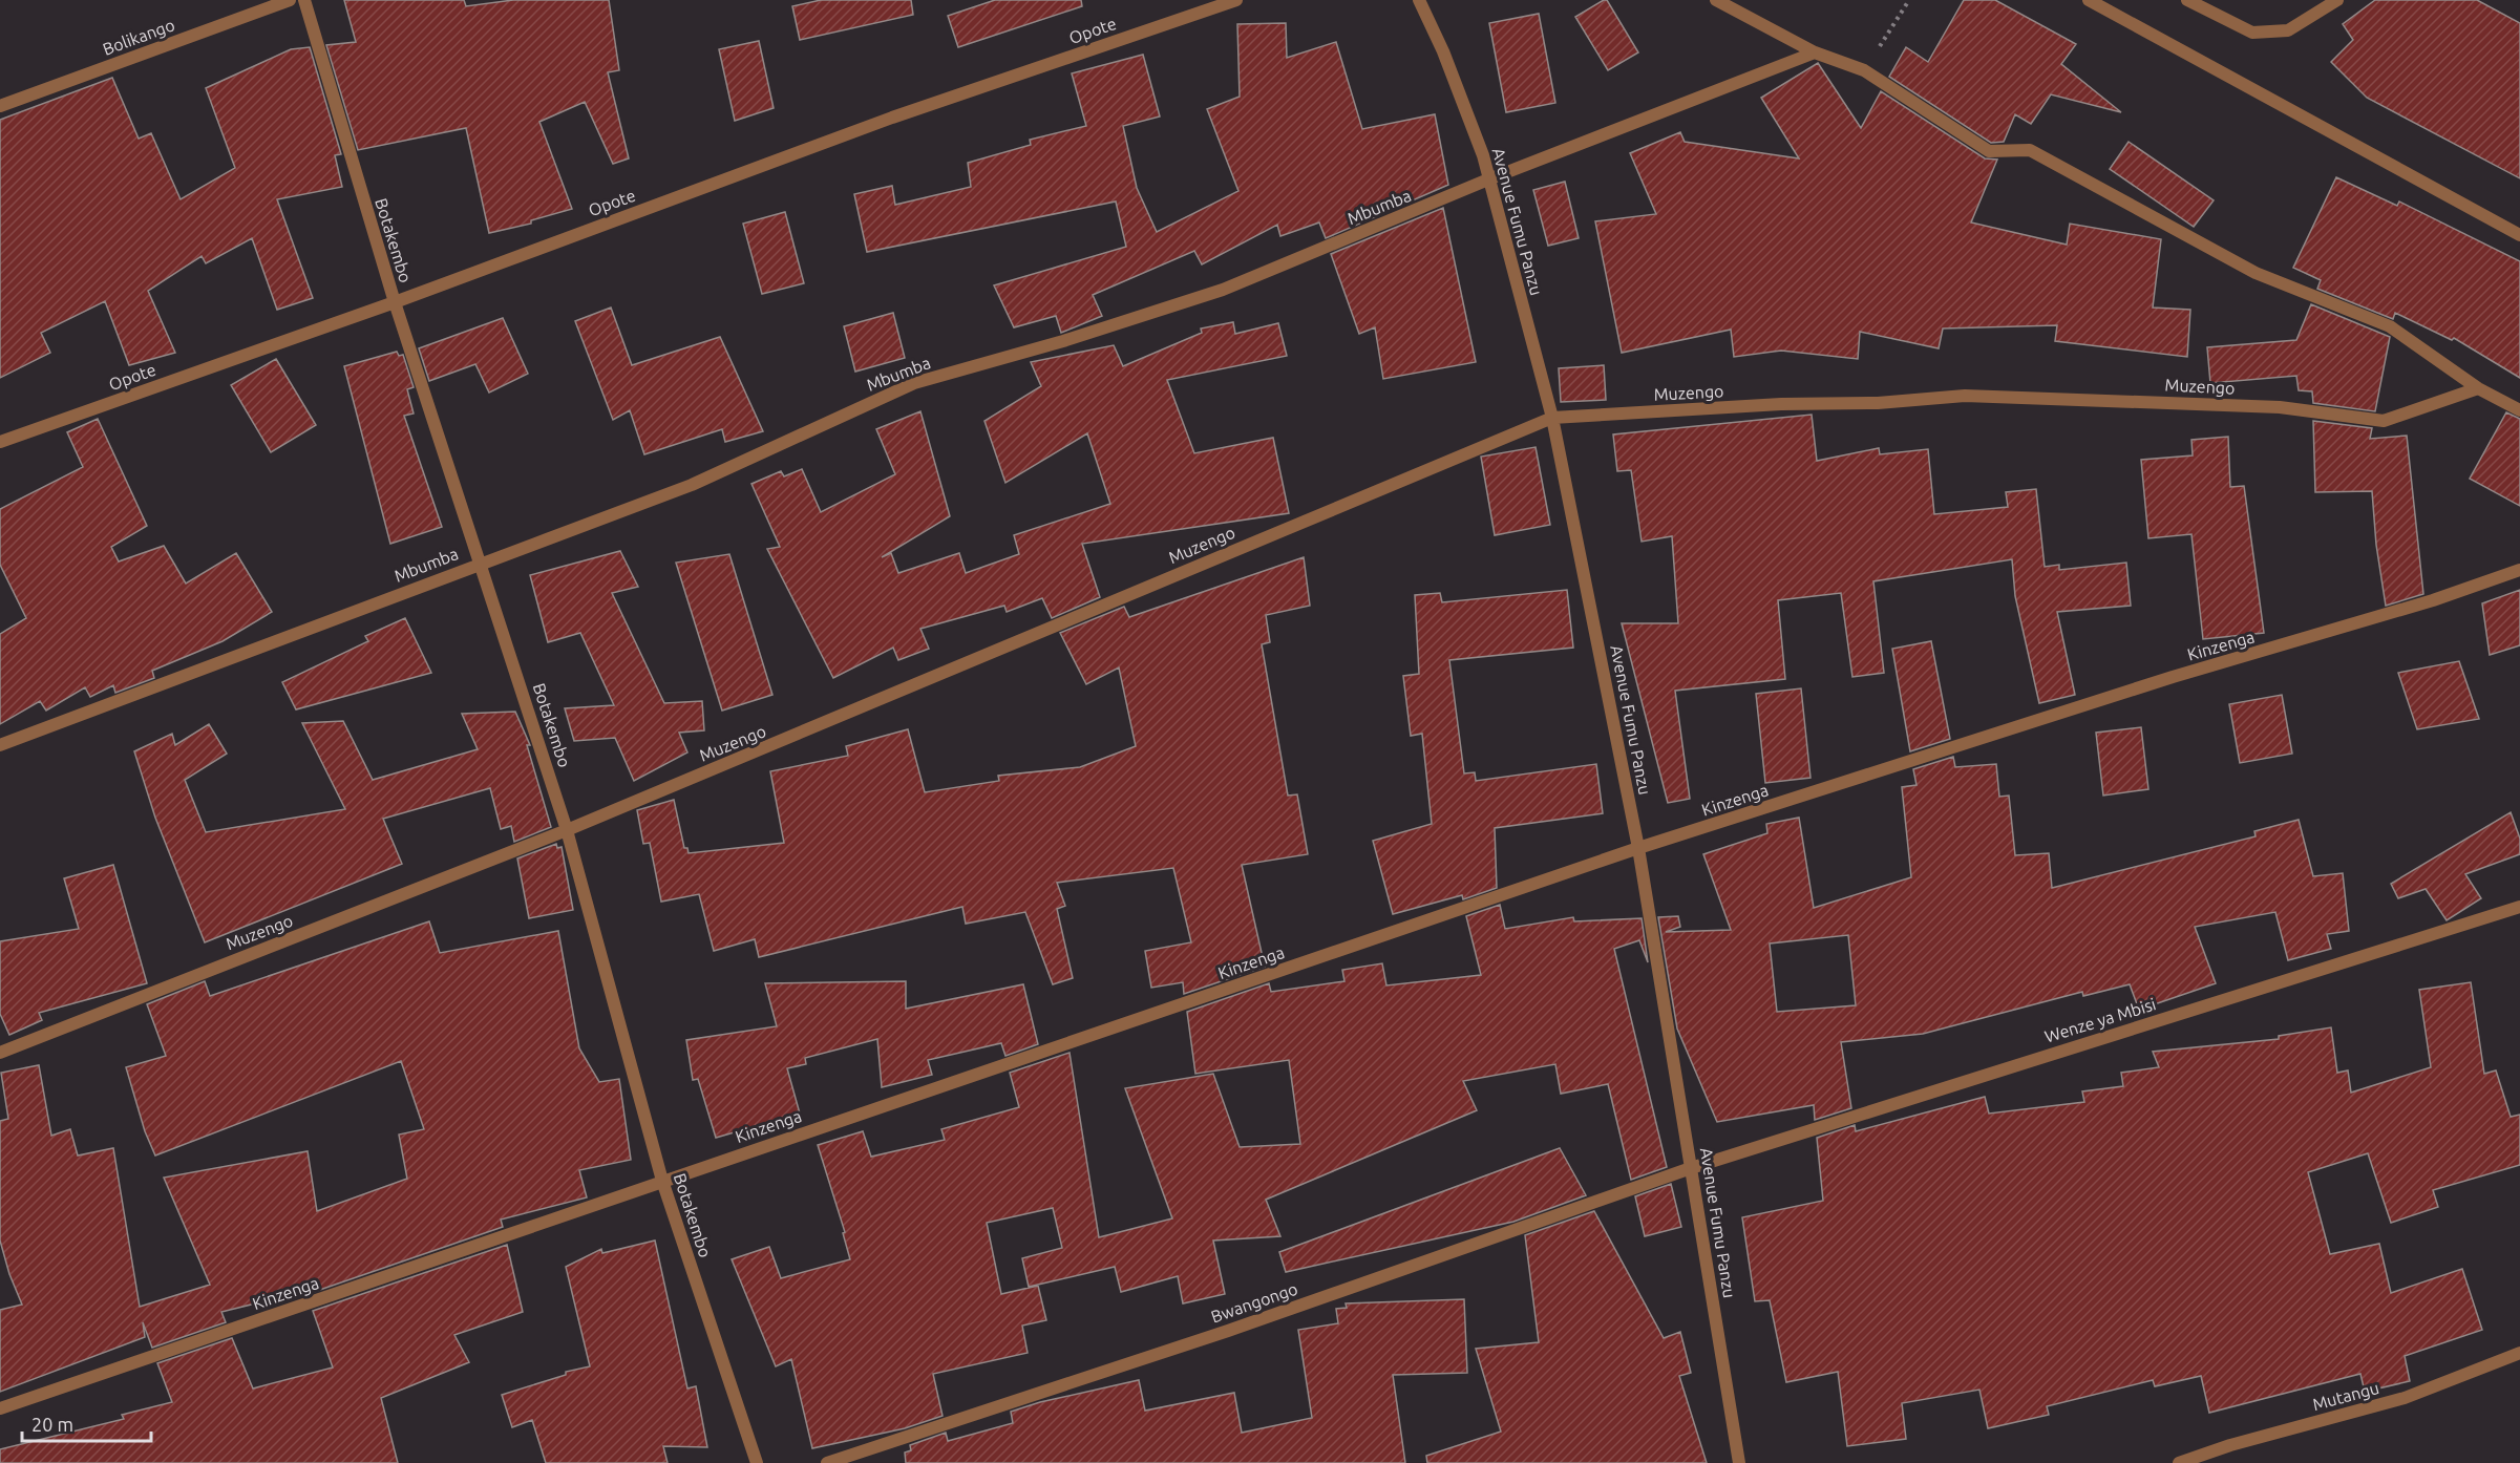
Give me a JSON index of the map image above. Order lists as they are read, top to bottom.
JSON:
{
  "streets": {
    "street": [
      "Opote",
      "Bolikango",
      "Mbumba",
      "Avenue Fumu Panzu",
      "Botakembo",
      "Muzengo",
      "Kinzenga",
      "Wenze ya Mbisi",
      "Bwangongo",
      "Mutangu"
    ]
  },
  "crossings": [
    ["Opote", "Botakembo"],
    ["Mbumba", "Avenue Fumu Panzu"],
    ["Mbumba", "Botakembo"],
    ["Avenue Fumu Panzu", "Muzengo"],
    ["Avenue Fumu Panzu", "Kinzenga"],
    ["Avenue Fumu Panzu", "Wenze ya Mbisi"],
    ["Avenue Fumu Panzu", "Bwangongo"],
    ["Botakembo", "Muzengo"],
    ["Botakembo", "Kinzenga"],
    ["Wenze ya Mbisi", "Bwangongo"]
  ],
  "scale_bar": "20 m"
}
